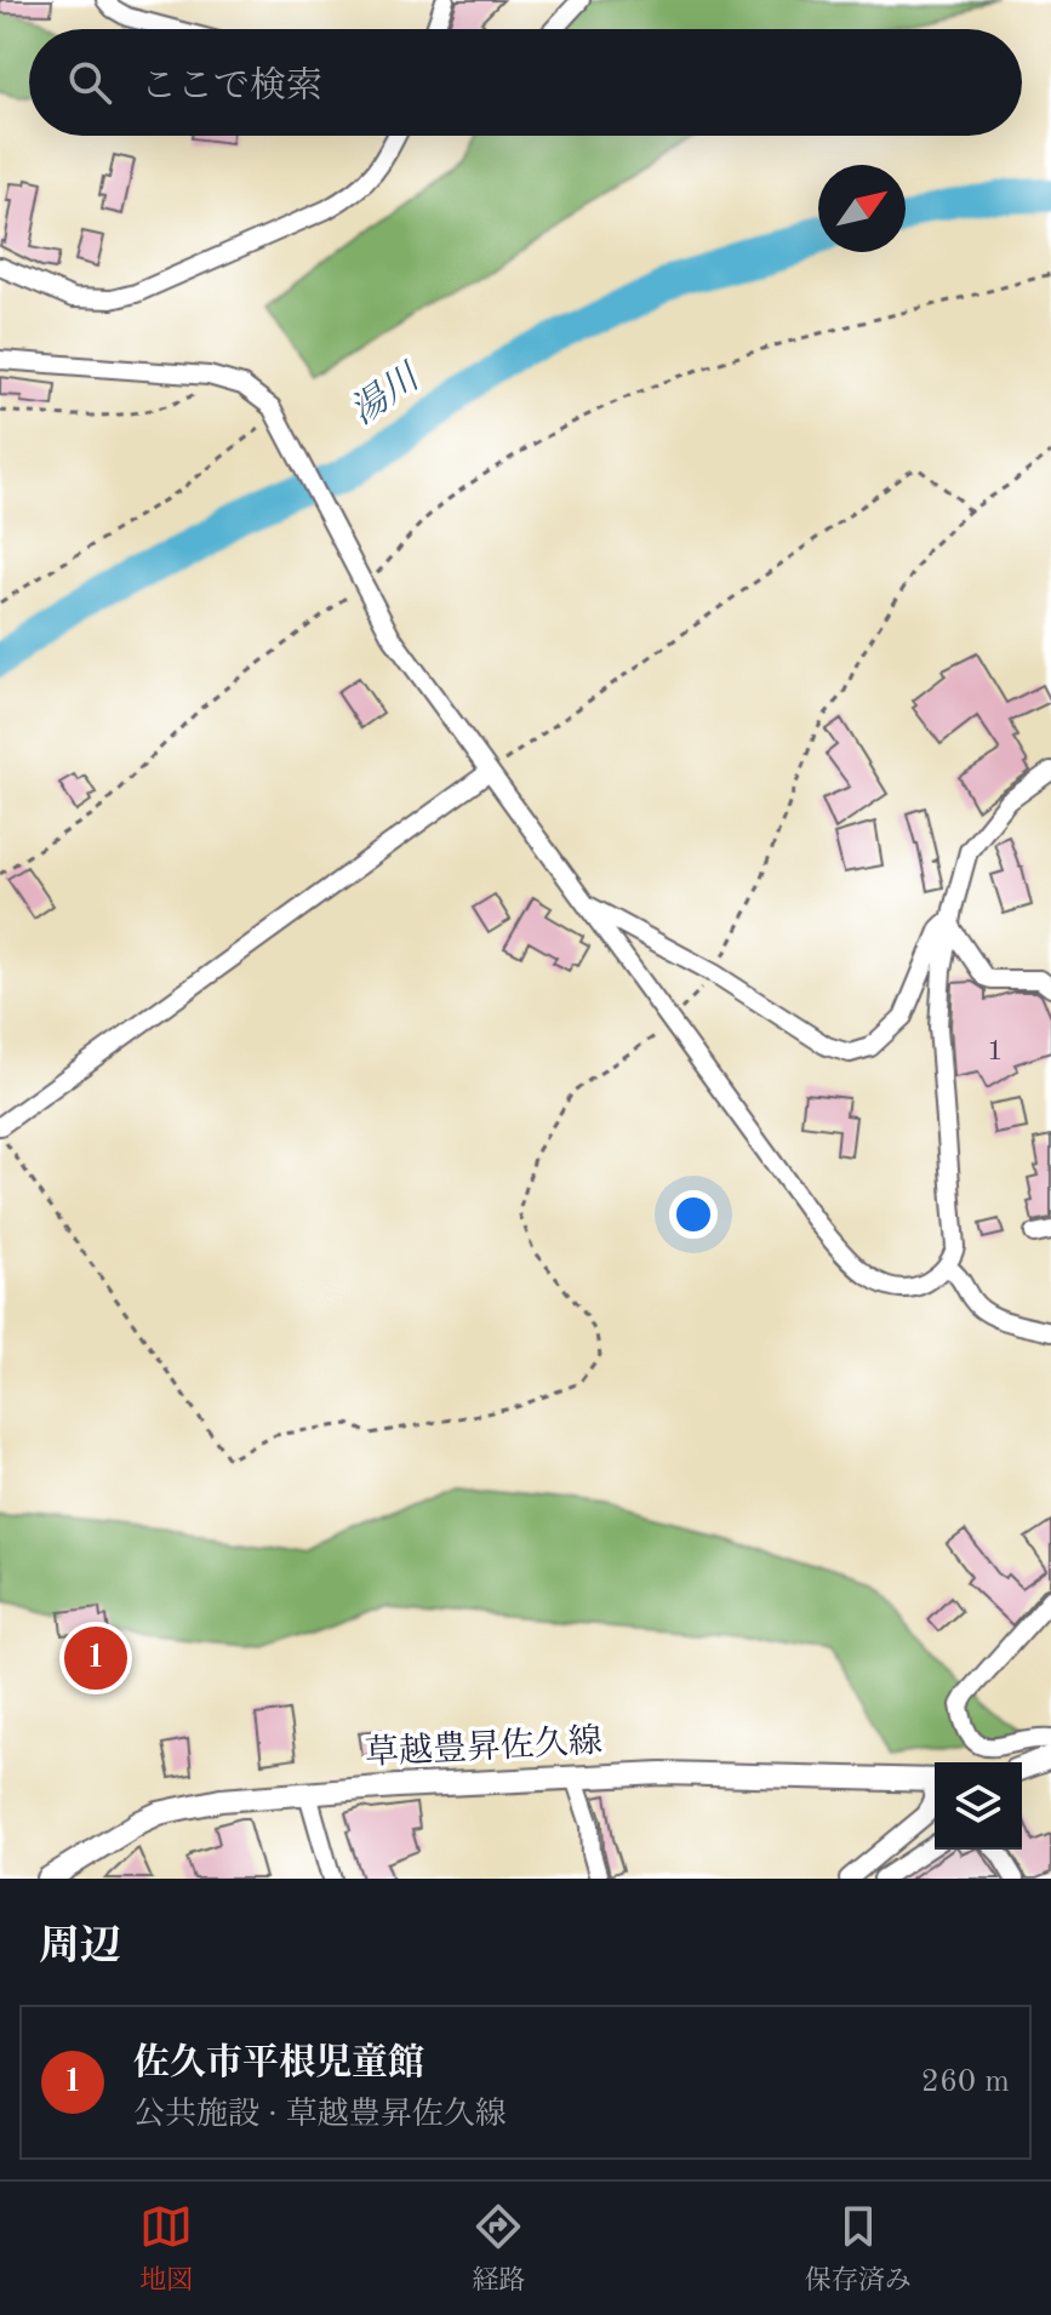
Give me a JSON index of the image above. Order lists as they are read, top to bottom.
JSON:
{
  "streets": {
    "main road": ["草越豊昇佐久線"]
  },
  "water": ["湯川"],
  "house_numbers": ["1"],
  "north": "top right",
  "page": {
    "search": "ここで検索",
    "pins": "1",
    "heading": "周辺",
    "list": [
      {
        "mark": "1",
        "name": "佐久市平根児童館",
        "note": "公共施設 · 草越豊昇佐久線",
        "value": "260 m"
      }
    ],
    "nav": ["地図", "経路", "保存済み"]
  }
}
